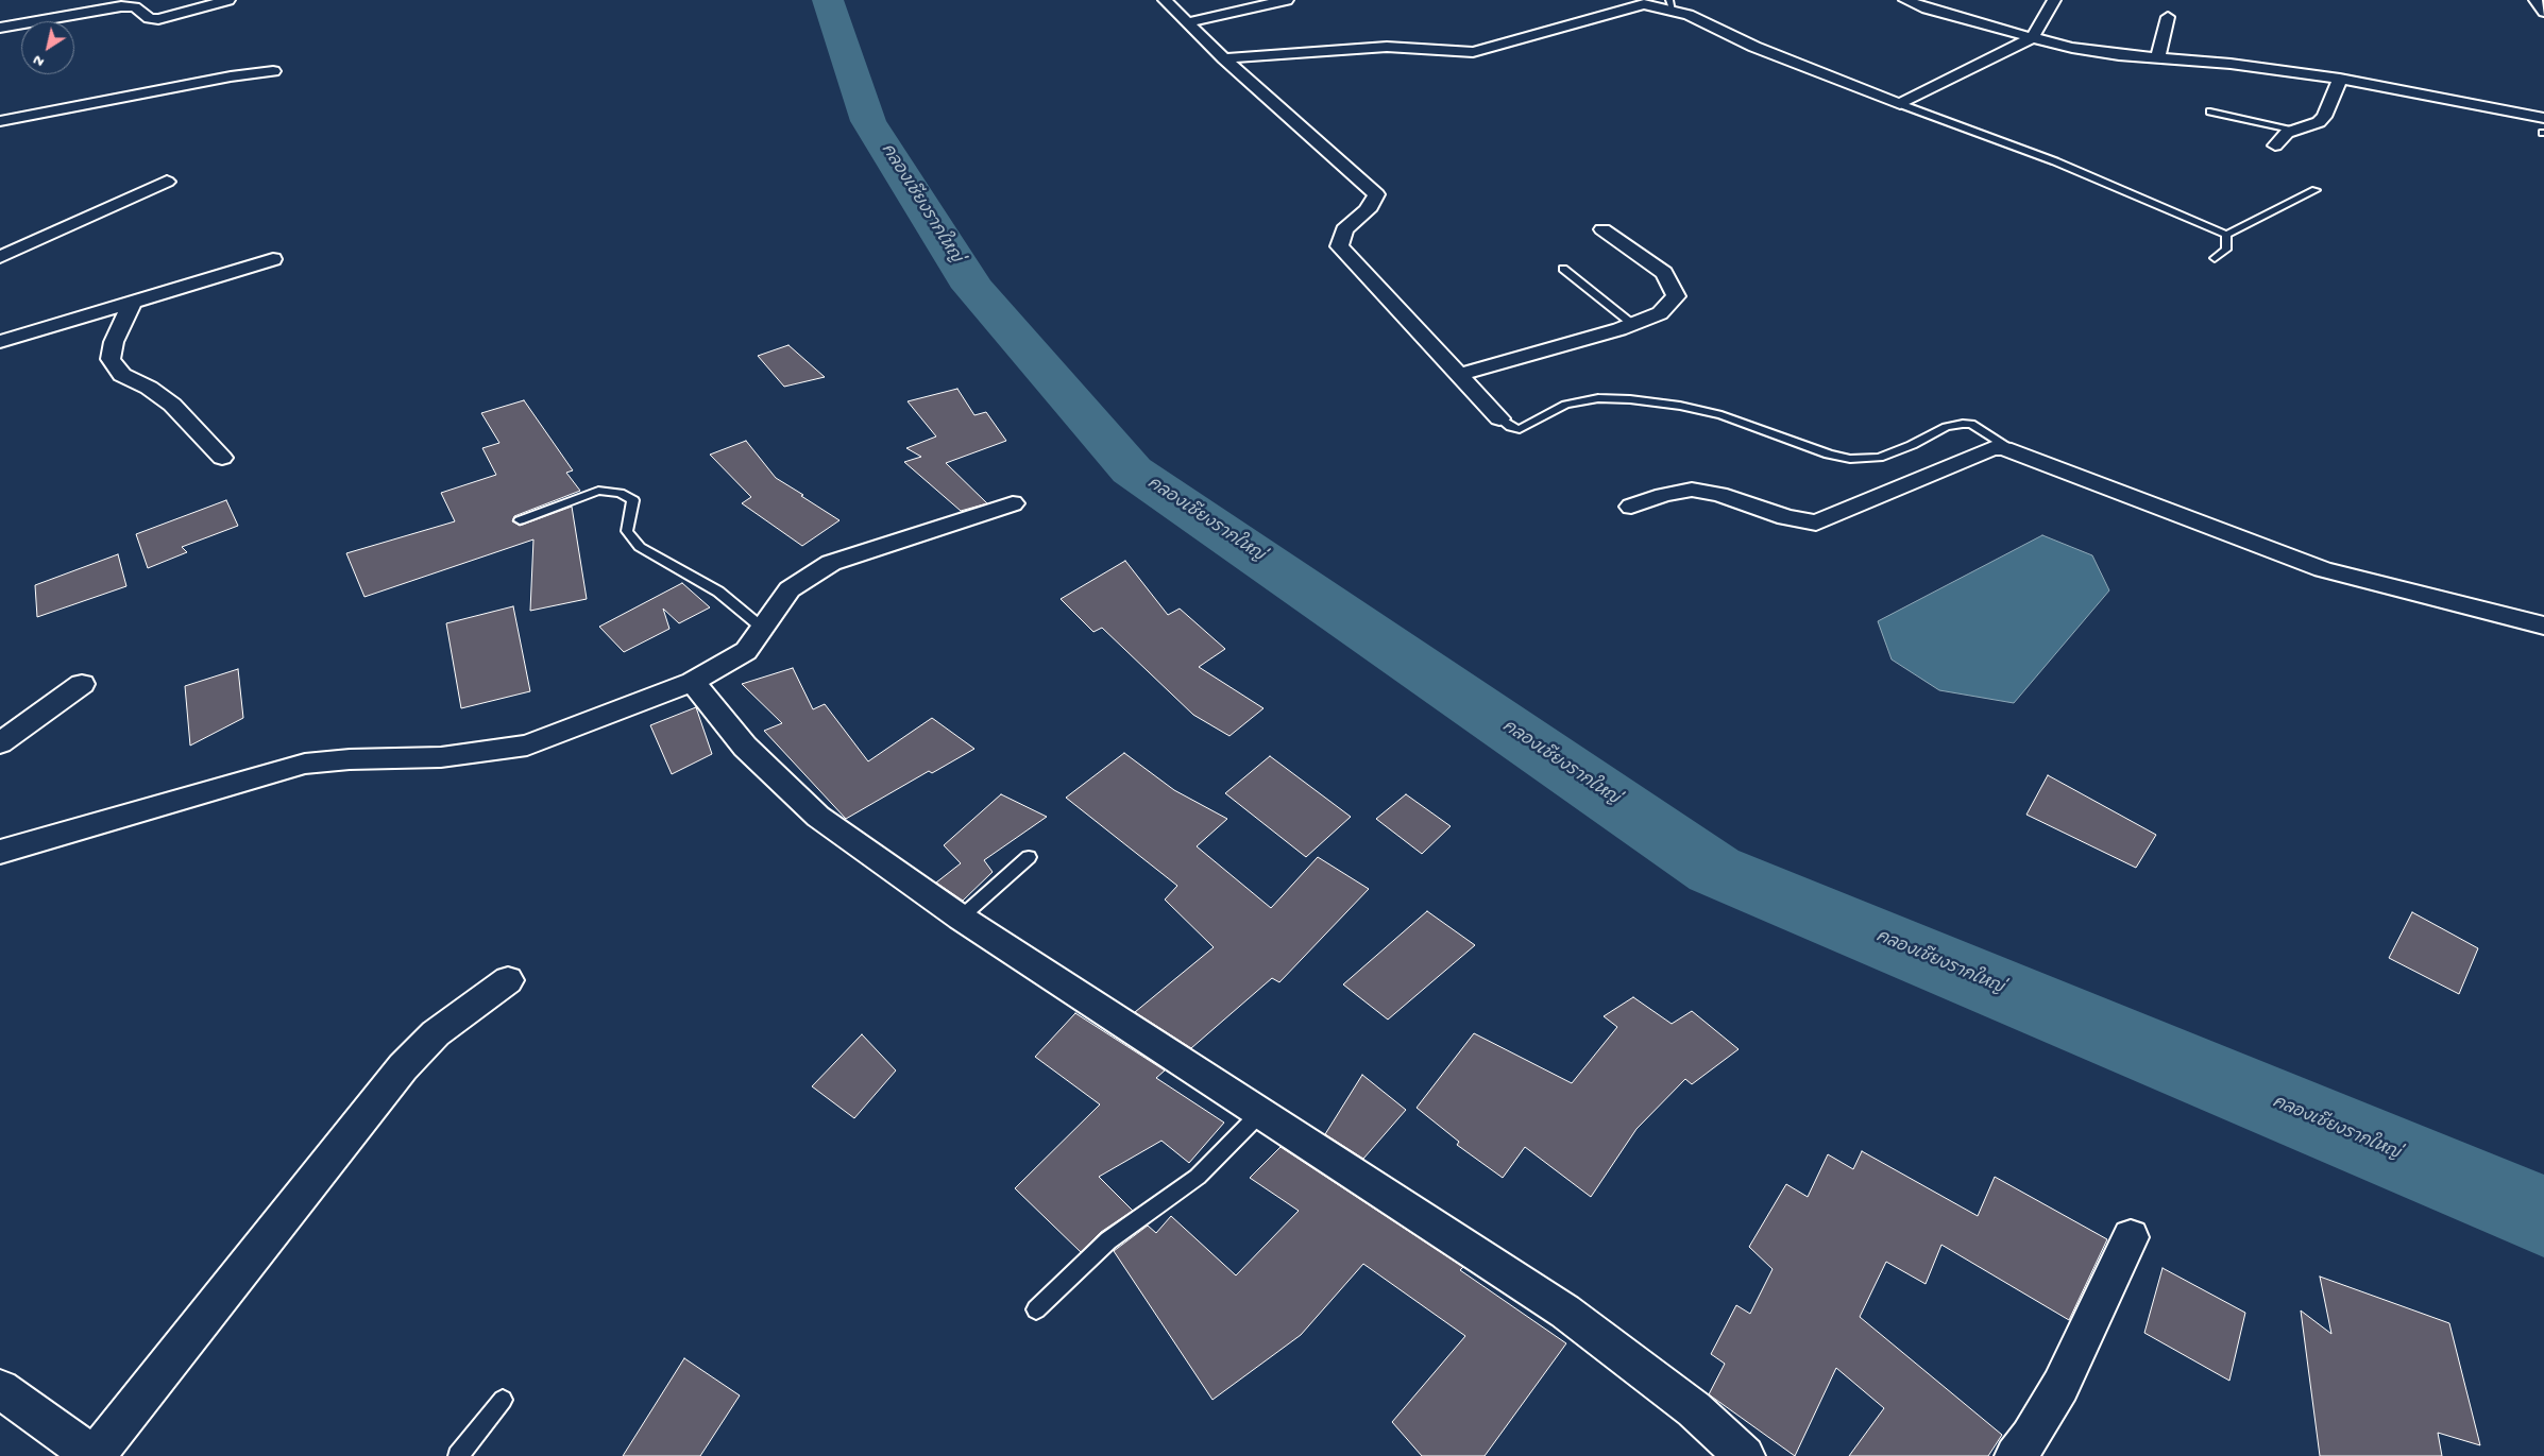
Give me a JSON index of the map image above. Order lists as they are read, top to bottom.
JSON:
{
  "water": ["คลองเชียงรากใหญ่"],
  "north": "bottom left"
}
